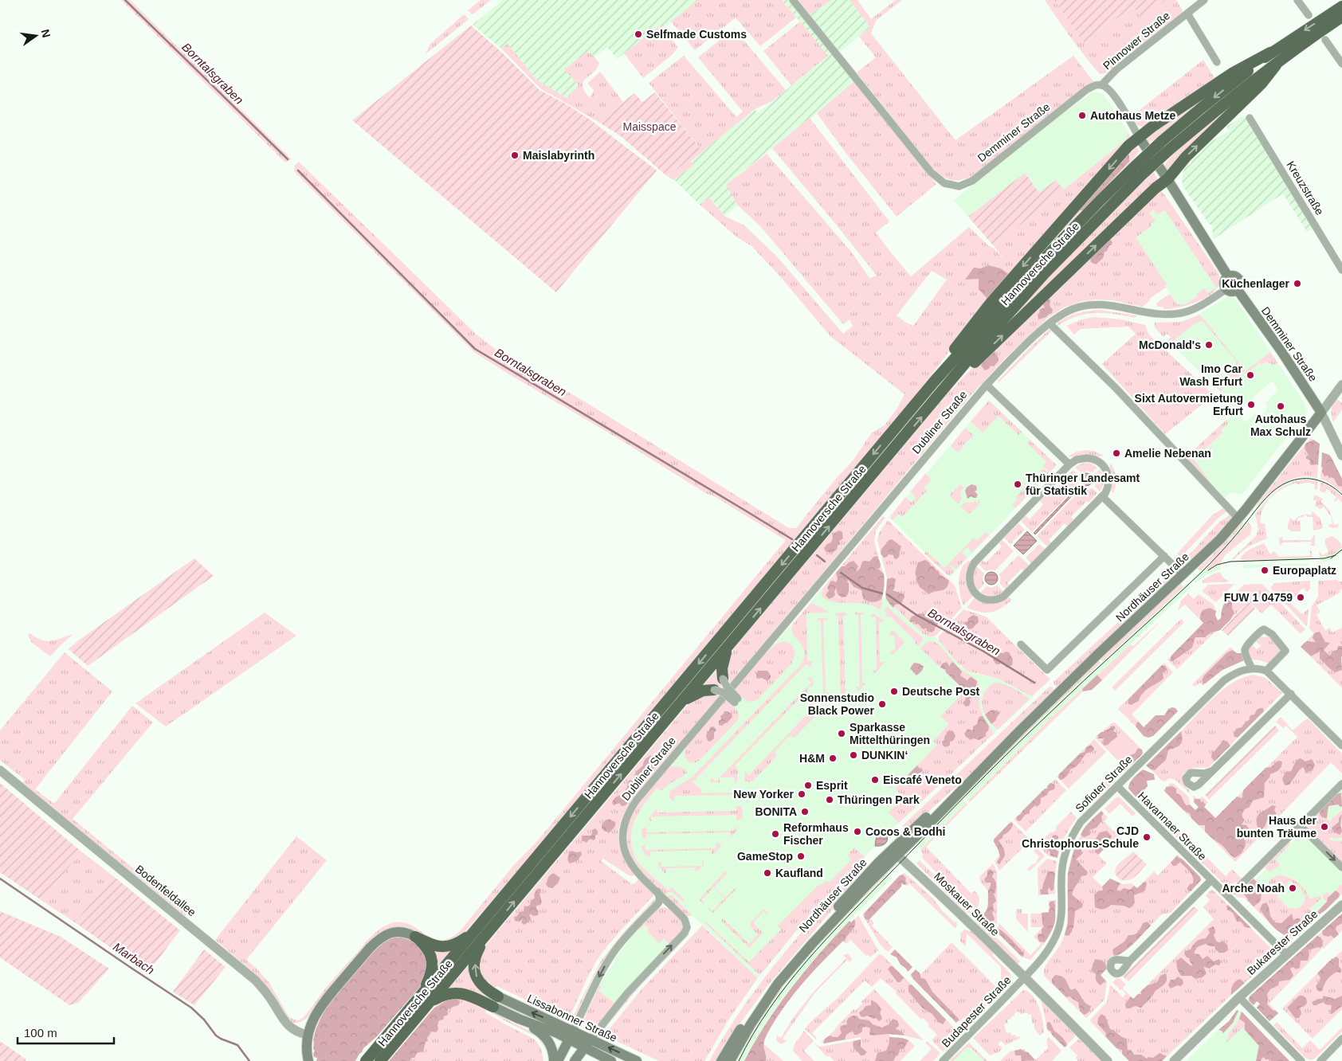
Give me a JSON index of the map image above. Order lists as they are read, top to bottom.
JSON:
{
  "streets": {
    "highway": ["Hannoversche Straße"],
    "main road": ["Demminer Straße", "Nordhäuser Straße", "Lissabonner Straße"],
    "street": [
      "Pinnower Straße",
      "Kreuzstraße",
      "Dubliner Straße",
      "Sofioter Straße",
      "Havannaer Straße",
      "Bodenfeldallee",
      "Moskauer Straße",
      "Bukarester Straße",
      "Budapester Straße"
    ]
  },
  "crossings": [
    ["Pinnower Straße", "Demminer Straße"],
    ["Demminer Straße", "Dubliner Straße"],
    ["Demminer Straße", "Nordhäuser Straße"],
    ["Dubliner Straße", "Lissabonner Straße"],
    ["Nordhäuser Straße", "Moskauer Straße"],
    ["Sofioter Straße", "Havannaer Straße"],
    ["Sofioter Straße", "Moskauer Straße"],
    ["Sofioter Straße", "Budapester Straße"],
    ["Havannaer Straße", "Bukarester Straße"],
    ["Moskauer Straße", "Budapester Straße"]
  ],
  "water": ["Borntalsgraben", "Marbach"],
  "parks": ["Maisspace"],
  "places": [
    "Selfmade Customs",
    "Autohaus Metze",
    "Maislabyrinth",
    "Küchenlager",
    "McDonald's",
    "Imo Car Wash Erfurt",
    "Sixt Autovermietung Erfurt",
    "Autohaus Max Schulz",
    "Amelie Nebenan",
    "Thüringer Landesamt für Statistik",
    "Europaplatz",
    "FUW 1 04759",
    "Deutsche Post",
    "Sonnenstudio Black Power",
    "Sparkasse Mittelthüringen",
    "DUNKIN‘",
    "H&M",
    "Eiscafé Veneto",
    "Esprit",
    "New Yorker",
    "Thüringen Park",
    "BONITA",
    "Haus der bunten Träume",
    "Cocos & Bodhi",
    "Reformhaus Fischer",
    "CJD Christophorus-Schule",
    "GameStop",
    "Kaufland",
    "Arche Noah"
  ],
  "scale_bar": "100 m",
  "north": "right"
}
